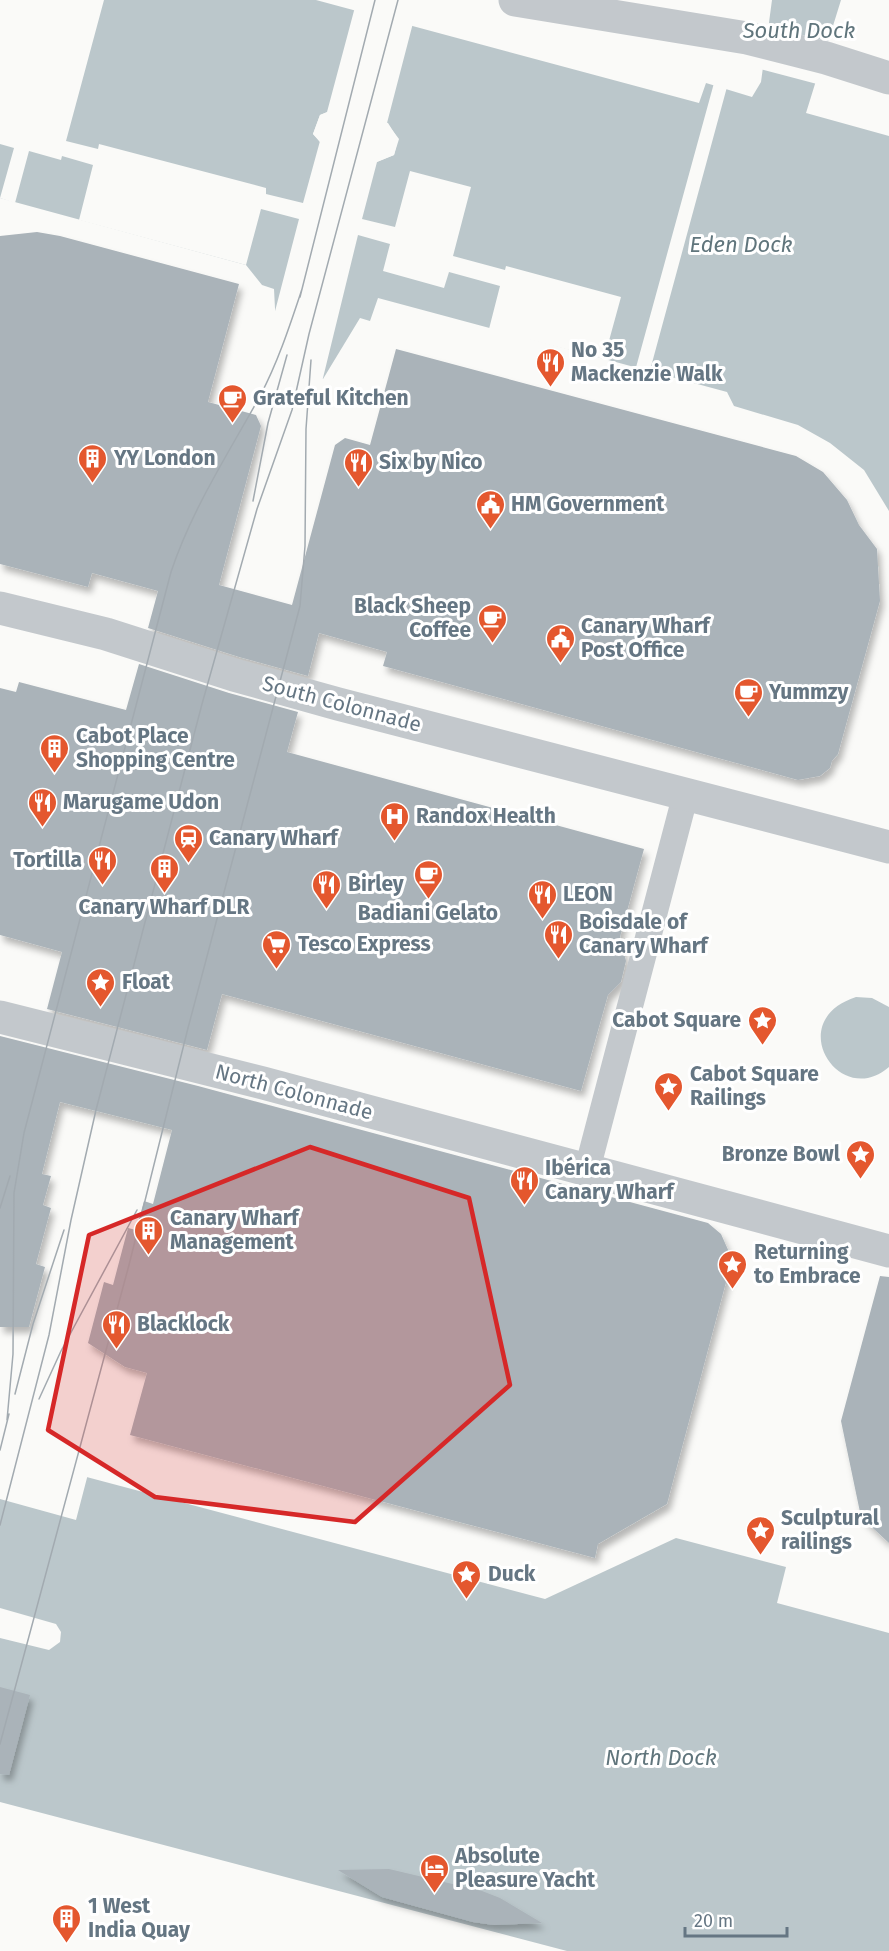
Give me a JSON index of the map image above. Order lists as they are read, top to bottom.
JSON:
{
  "streets": {
    "street": ["South Colonnade", "North Colonnade"]
  },
  "water": ["South Dock", "Eden Dock", "North Dock"],
  "places": {
    "restaurant": [
      "No 35 Mackenzie Walk",
      "Six by Nico",
      "Marugame Udon",
      "Tortilla",
      "Birley",
      "LEON",
      "Boisdale of Canary Wharf",
      "Ibérica Canary Wharf",
      "Blacklock"
    ],
    "cafe": [
      "Grateful Kitchen",
      "Black Sheep Coffee",
      "Yummzy",
      "Badiani Gelato"
    ],
    "building": [
      "YY London",
      "Cabot Place Shopping Centre",
      "Canary Wharf DLR",
      "Canary Wharf Management",
      "1 West India Quay"
    ],
    "public building": ["HM Government", "Canary Wharf Post Office"],
    "hospital": ["Randox Health"],
    "station": ["Canary Wharf"],
    "supermarket": ["Tesco Express"],
    "place": [
      "Float",
      "Cabot Square",
      "Cabot Square Railings",
      "Bronze Bowl",
      "Returning to Embrace",
      "Sculptural railings",
      "Duck"
    ],
    "hotel": ["Absolute Pleasure Yacht"]
  },
  "scale_bar": "20 m"
}
